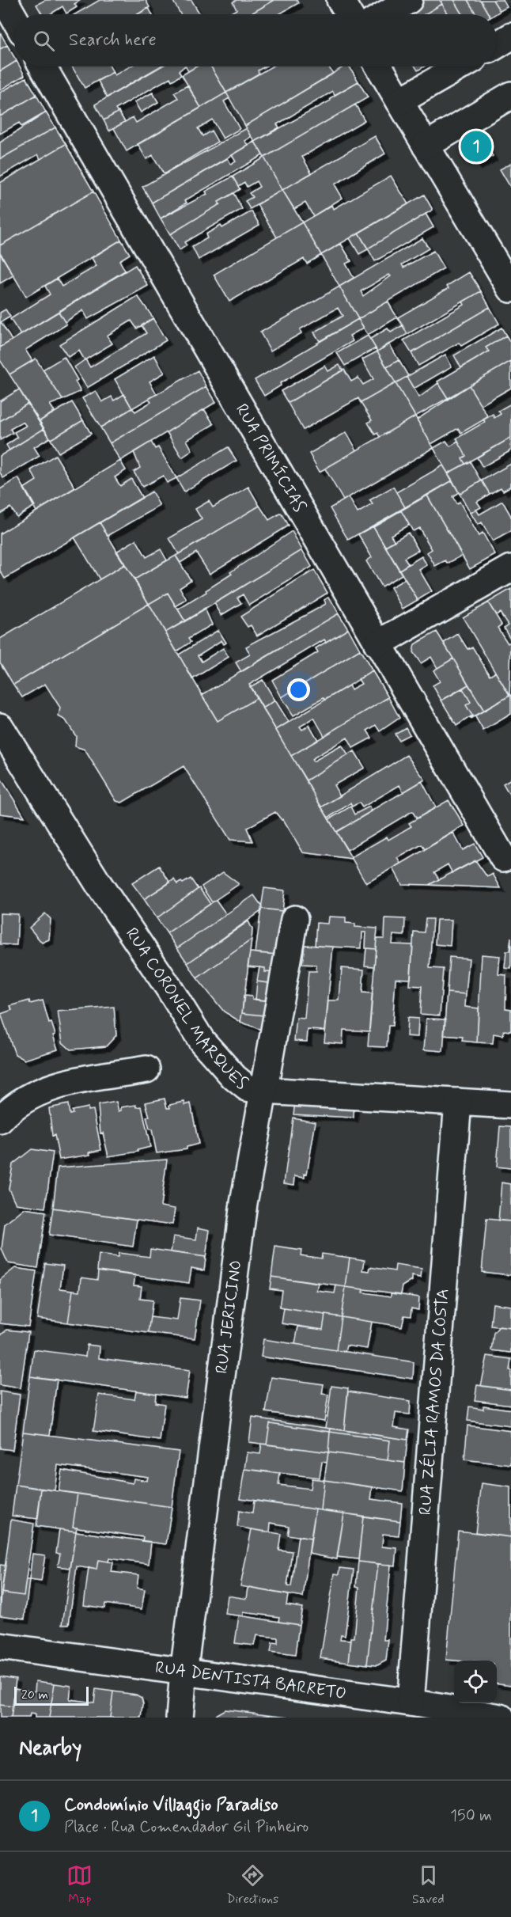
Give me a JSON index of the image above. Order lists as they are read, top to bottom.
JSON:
{
  "streets": {
    "street": [
      "RUA PRIMÍCIAS",
      "RUA CORONEL MARQUES",
      "RUA JERICINO",
      "RUA ZÉLIA RAMOS DA COSTA",
      "RUA DENTISTA BARRETO"
    ]
  },
  "crossings": [
    ["RUA CORONEL MARQUES", "RUA JERICINO"],
    ["RUA CORONEL MARQUES", "RUA ZÉLIA RAMOS DA COSTA"],
    ["RUA JERICINO", "RUA DENTISTA BARRETO"],
    ["RUA ZÉLIA RAMOS DA COSTA", "RUA DENTISTA BARRETO"]
  ],
  "scale_bar": "20 m",
  "page": {
    "search": "Search here",
    "pins": "1",
    "scale": "20 m",
    "heading": "Nearby",
    "list": [
      {
        "mark": "1",
        "name": "Condomínio Villaggio Paradiso",
        "note": "Place · Rua Comendador Gil Pinheiro",
        "value": "150 m"
      }
    ],
    "nav": ["Map", "Directions", "Saved"]
  }
}
